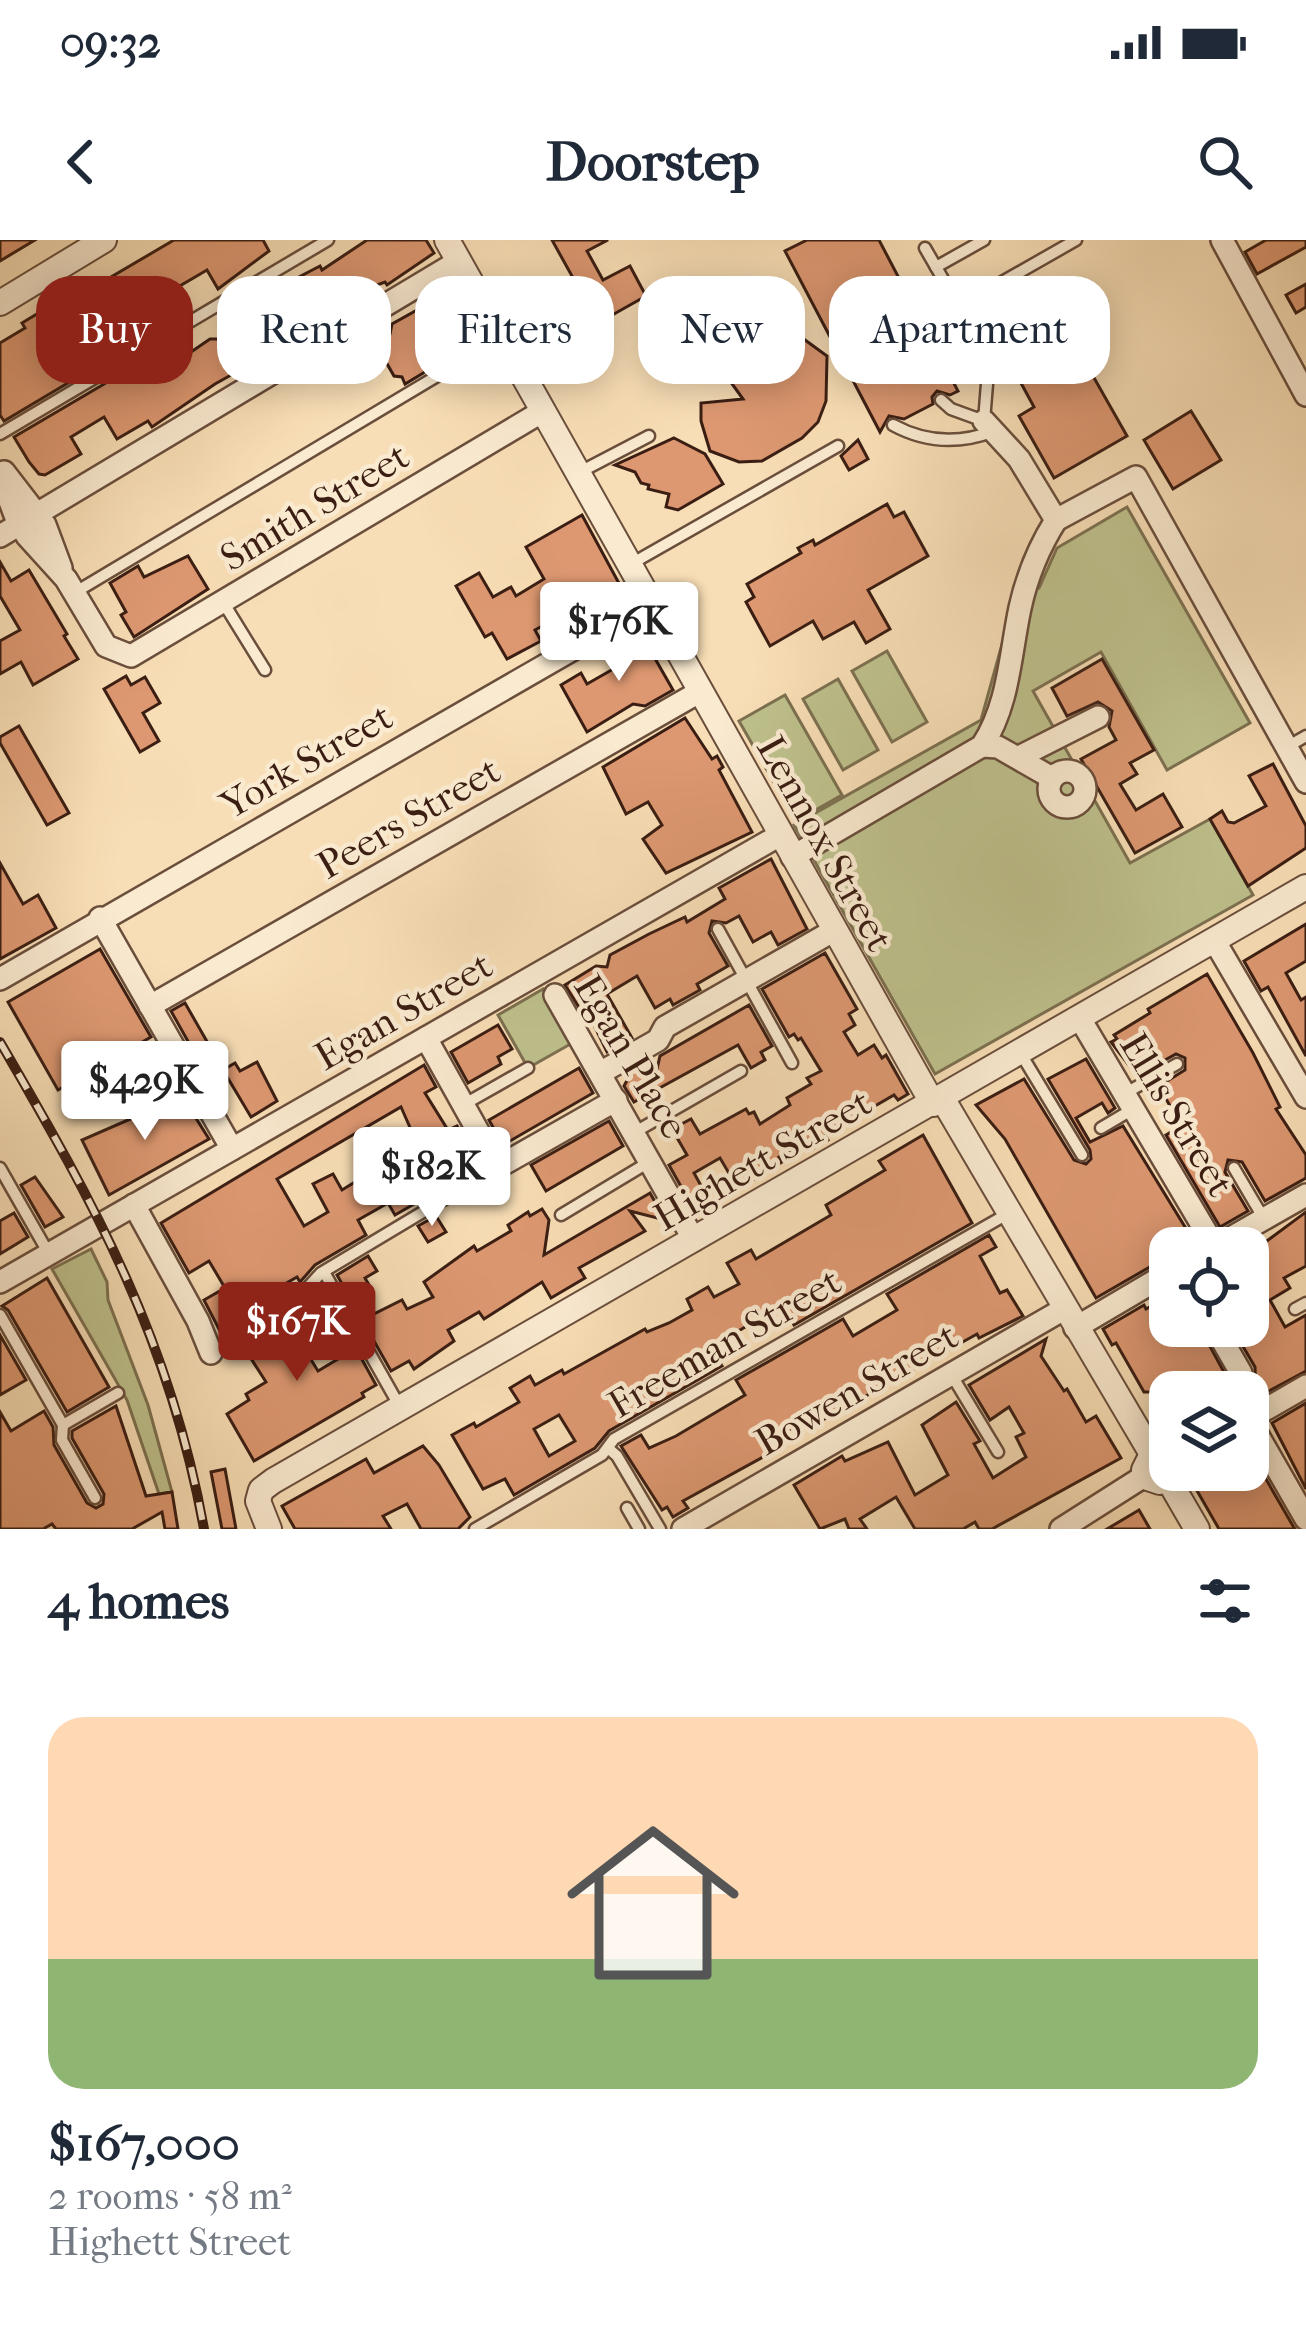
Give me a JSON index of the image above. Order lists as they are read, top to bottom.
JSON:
{
  "streets": {
    "street": [
      "Smith Street",
      "York Street",
      "Peers Street",
      "Lennox Street",
      "Egan Street",
      "Egan Place",
      "Ellis Street",
      "Highett Street",
      "Bowen Street"
    ],
    "lane": ["Freeman Street"]
  },
  "crossings": [
    ["Smith Street", "Lennox Street"],
    ["York Street", "Lennox Street"],
    ["Peers Street", "Lennox Street"],
    ["Lennox Street", "Egan Street"],
    ["Lennox Street", "Highett Street"],
    ["Lennox Street", "Freeman Street"],
    ["Lennox Street", "Bowen Street"],
    ["Egan Street", "Egan Place"],
    ["Egan Place", "Highett Street"],
    ["Ellis Street", "Highett Street"]
  ],
  "page": {
    "status": "09:32",
    "header": "Doorstep",
    "chip": [
      "Buy",
      "Rent",
      "Filters",
      "New",
      "Apartment"
    ],
    "price": [
      "$176K",
      "$429K",
      "$182K",
      "$167K"
    ],
    "heading": "4 homes",
    "list": [
      {
        "name": "$167,000",
        "note": "2 rooms · 58 m² · Highett Street"
      }
    ]
  }
}
